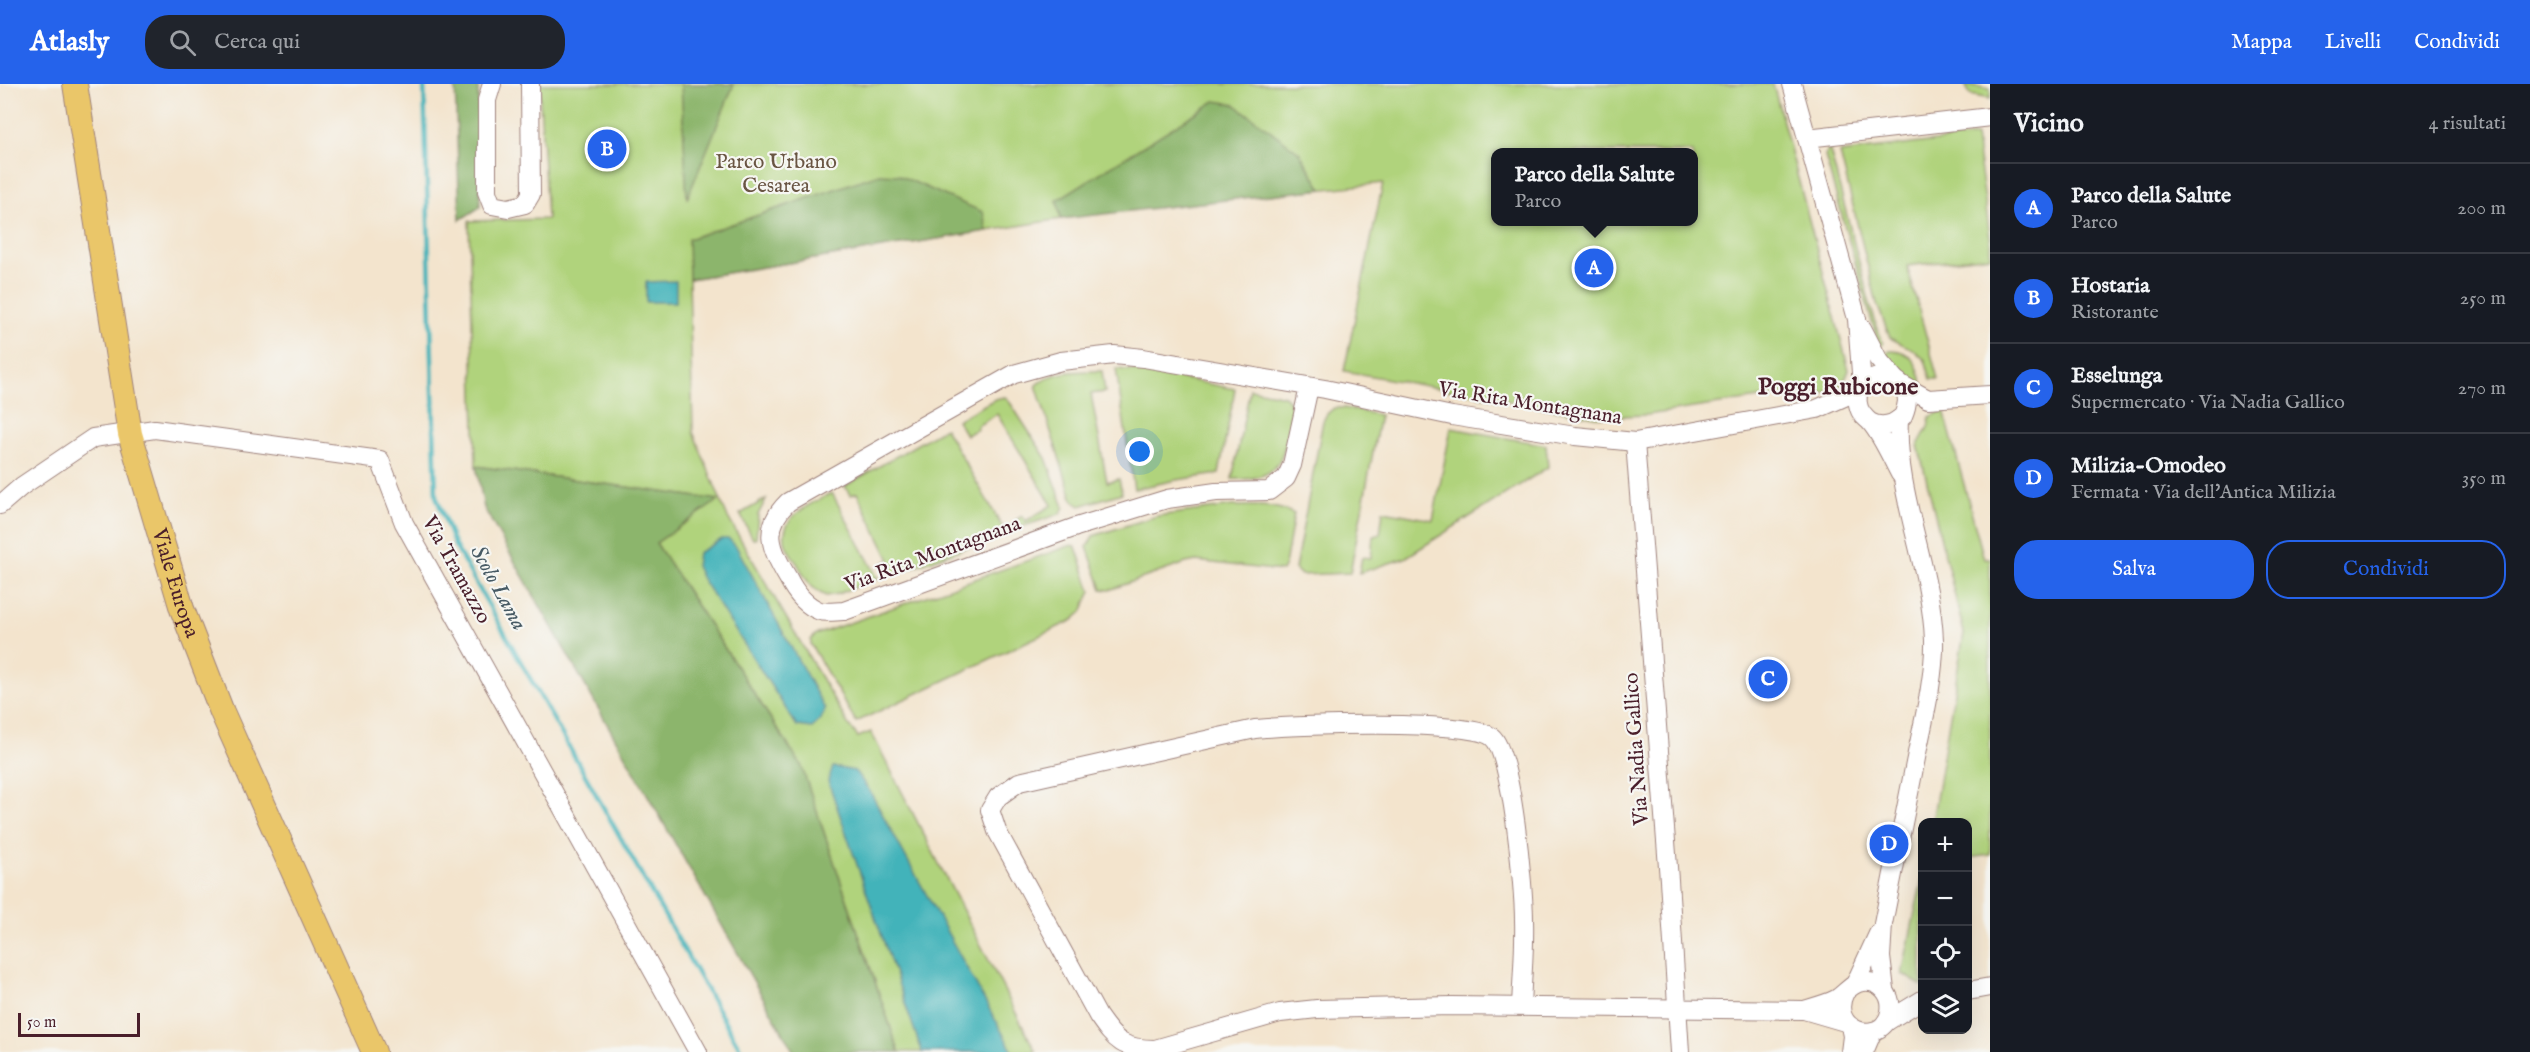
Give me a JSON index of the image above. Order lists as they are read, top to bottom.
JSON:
{
  "streets": {
    "main road": ["Viale Europa"],
    "street": ["Via Rita Montagnana", "Via Tramazzo", "Via Nadia Gallico"]
  },
  "crossings": [
    ["Via Rita Montagnana", "Via Nadia Gallico"],
    ["Via Tramazzo", "Viale Europa"]
  ],
  "districts": ["Poggi Rubicone"],
  "water": ["Scolo Lama"],
  "parks": ["Parco Urbano Cesarea"],
  "scale_bar": "50 m",
  "page": {
    "header": "Atlasly",
    "search": "Cerca qui",
    "nav": ["Mappa", "Livelli", "Condividi"],
    "heading": ["Vicino", "4 risultati"],
    "pins": [
      "B",
      "A",
      "C",
      "D"
    ],
    "popup": ["Parco della Salute", "Parco"],
    "list": [
      {
        "mark": "A",
        "name": "Parco della Salute",
        "note": "Parco",
        "value": "200 m"
      },
      {
        "mark": "B",
        "name": "Hostaria",
        "note": "Ristorante",
        "value": "250 m"
      },
      {
        "mark": "C",
        "name": "Esselunga",
        "note": "Supermercato · Via Nadia Gallico",
        "value": "270 m"
      },
      {
        "mark": "D",
        "name": "Milizia-Omodeo",
        "note": "Fermata · Via dell'Antica Milizia",
        "value": "350 m"
      }
    ],
    "buttons": ["Salva", "Condividi"],
    "map_buttons": ["+", "−"],
    "scale": "50 m"
  }
}
